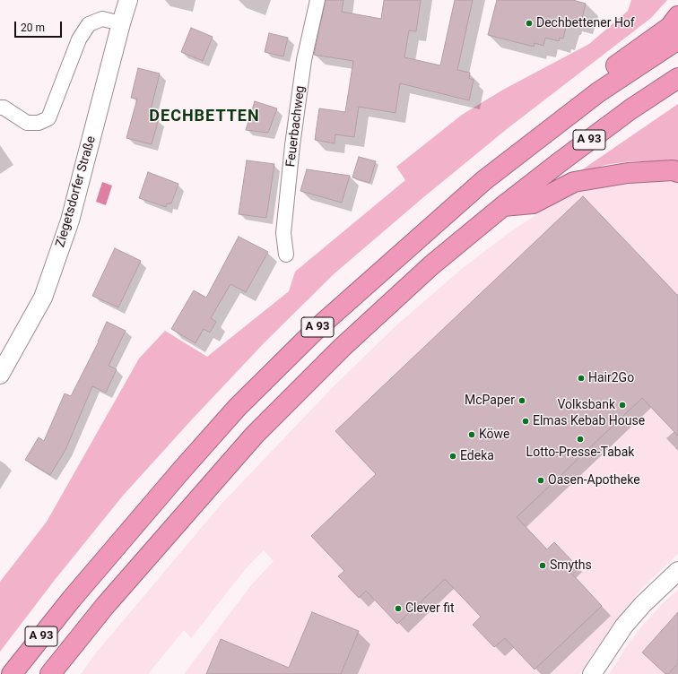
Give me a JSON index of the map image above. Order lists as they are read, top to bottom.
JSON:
{
  "streets": {
    "highway": ["A 93"],
    "street": ["Feuerbachweg", "Ziegetsdorfer Straße"]
  },
  "districts": ["DECHBETTEN"],
  "places": [
    "Dechbettener Hof",
    "Hair2Go",
    "McPaper",
    "Volksbank",
    "Elmas Kebab House",
    "Köwe",
    "Lotto-Presse-Tabak",
    "Edeka",
    "Oasen-Apotheke",
    "Smyths",
    "Clever fit"
  ],
  "scale_bar": "20 m"
}
